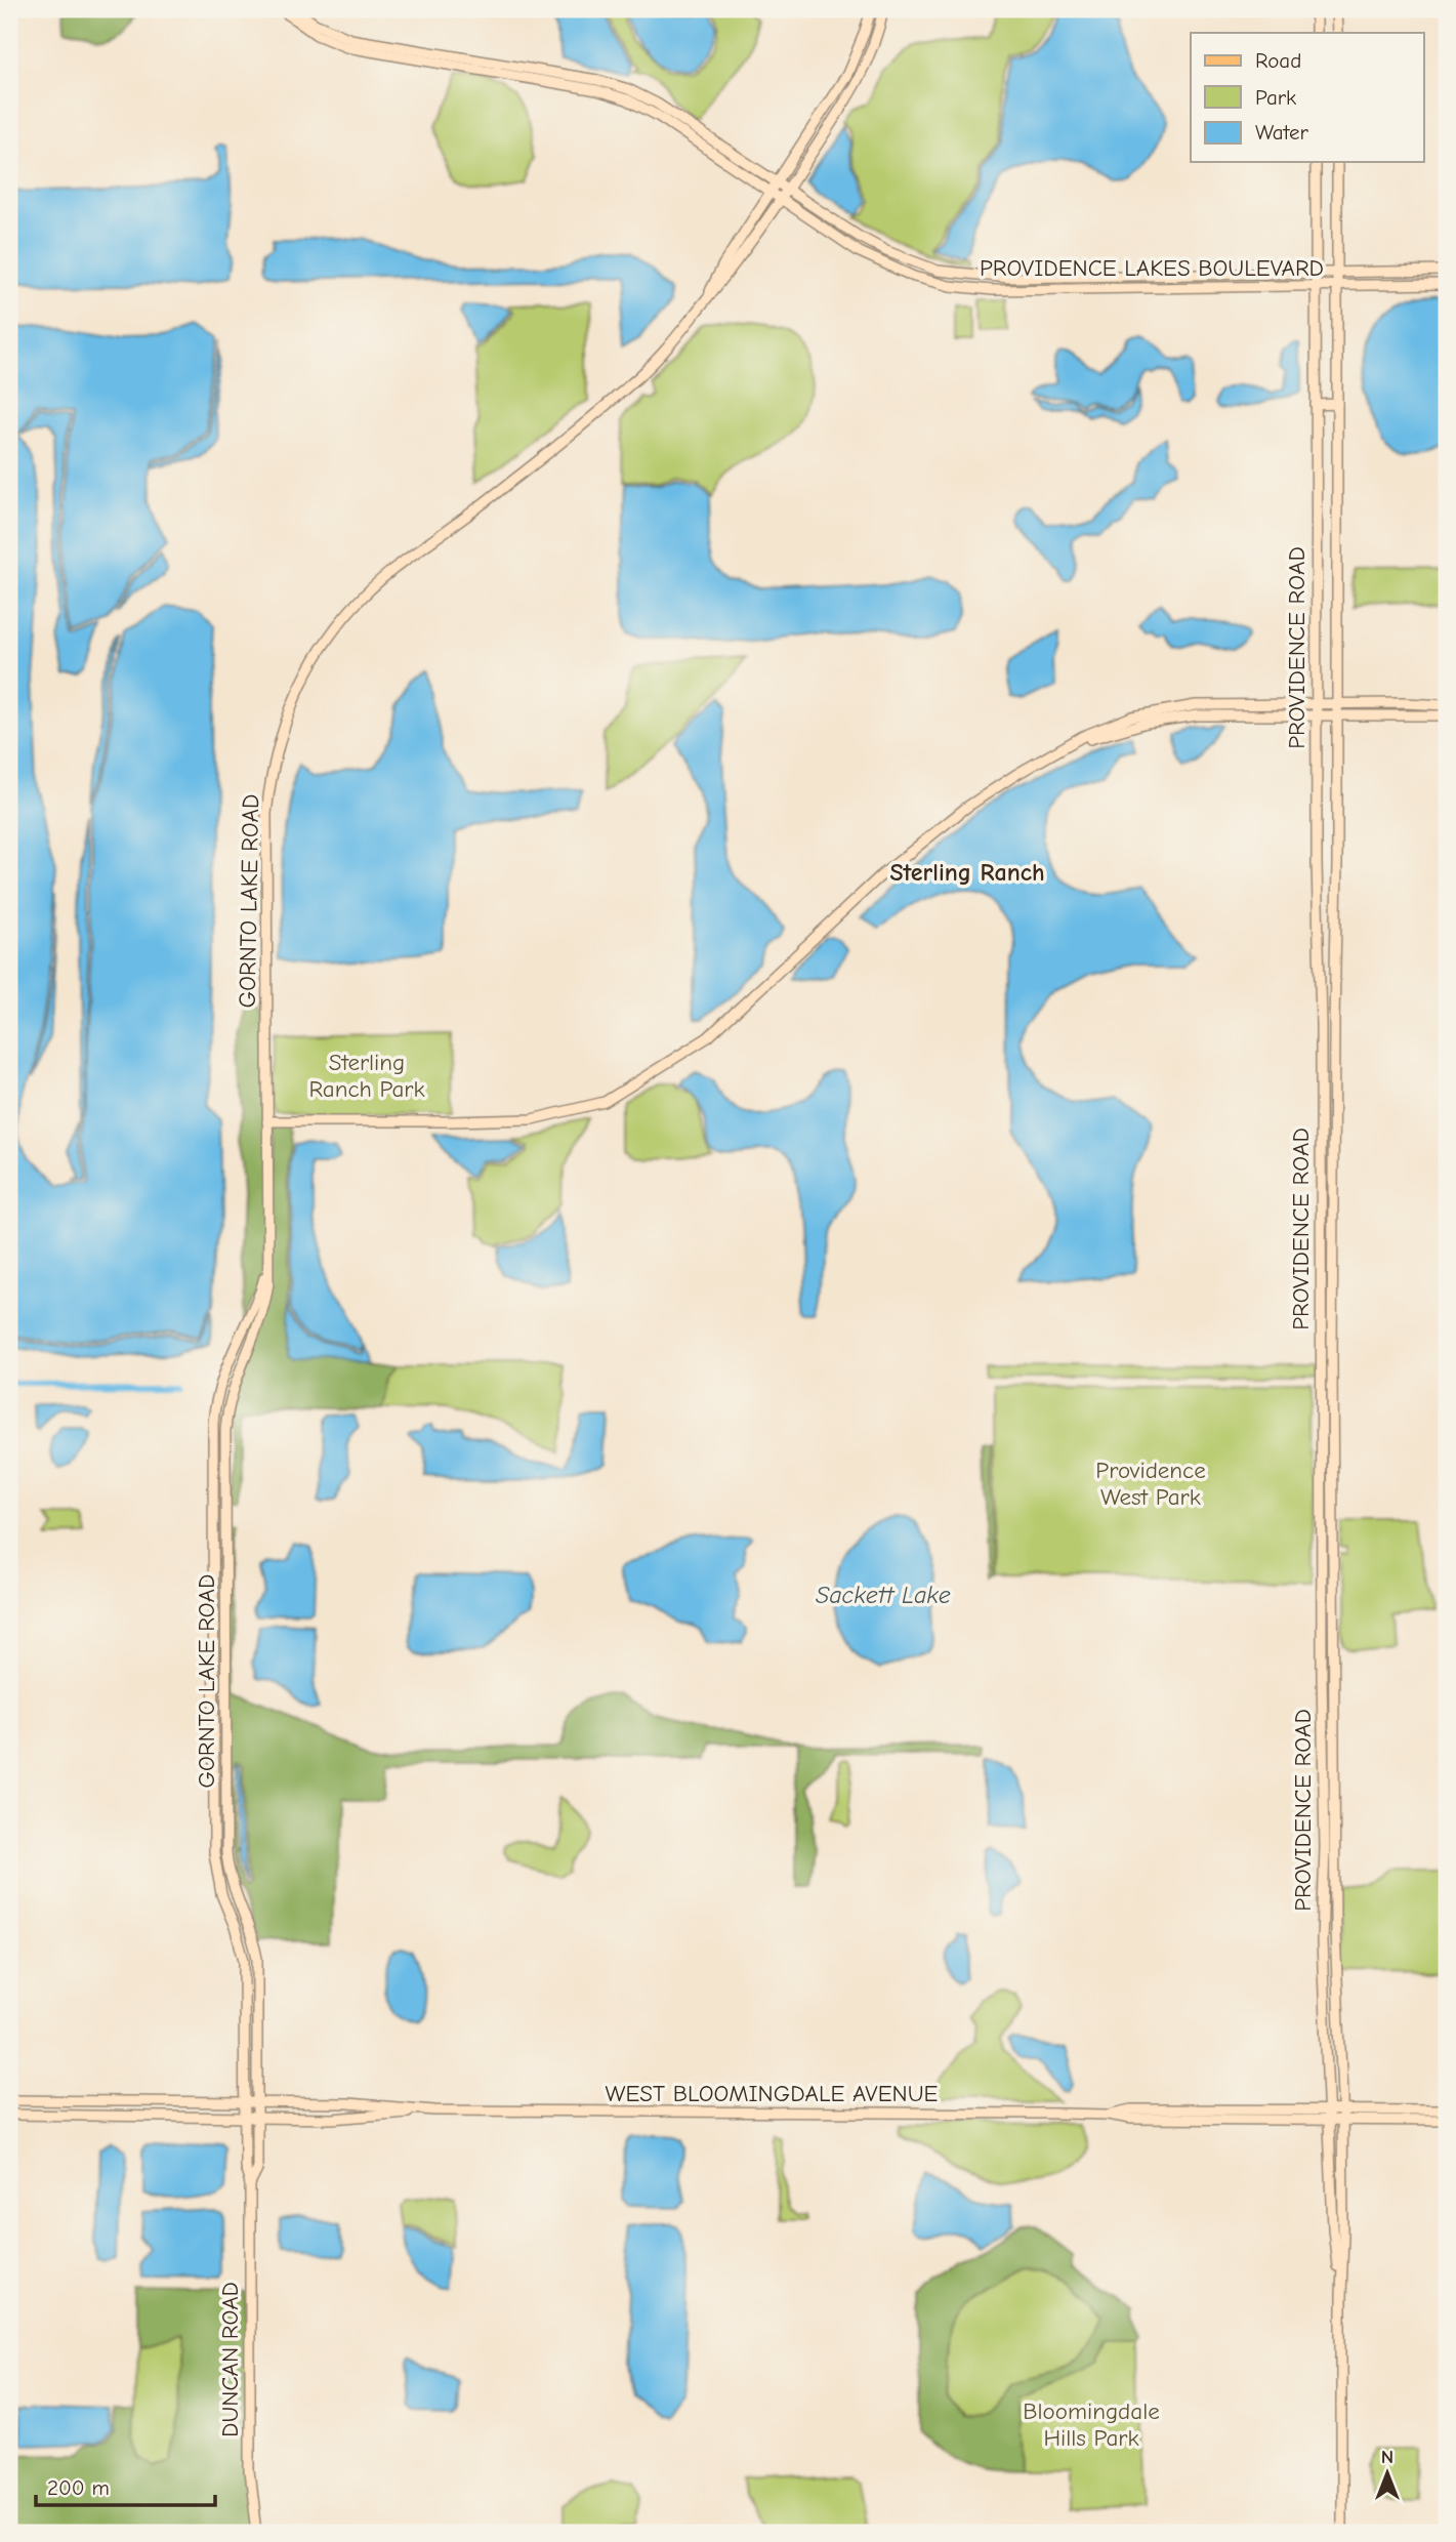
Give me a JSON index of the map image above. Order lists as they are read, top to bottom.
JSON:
{
  "streets": {
    "street": [
      "PROVIDENCE LAKES BOULEVARD",
      "PROVIDENCE ROAD",
      "GORNTO LAKE ROAD",
      "WEST BLOOMINGDALE AVENUE",
      "DUNCAN ROAD"
    ]
  },
  "crossings": [
    ["PROVIDENCE LAKES BOULEVARD", "PROVIDENCE ROAD"],
    ["PROVIDENCE ROAD", "WEST BLOOMINGDALE AVENUE"],
    ["GORNTO LAKE ROAD", "WEST BLOOMINGDALE AVENUE"],
    ["GORNTO LAKE ROAD", "DUNCAN ROAD"],
    ["WEST BLOOMINGDALE AVENUE", "DUNCAN ROAD"]
  ],
  "districts": ["Sterling Ranch"],
  "water": ["Sackett Lake"],
  "parks": ["Sterling Ranch Park", "Providence West Park", "Bloomingdale Hills Park"],
  "legend": ["Road", "Park", "Water"],
  "scale_bar": "200 m",
  "north": "top"
}
